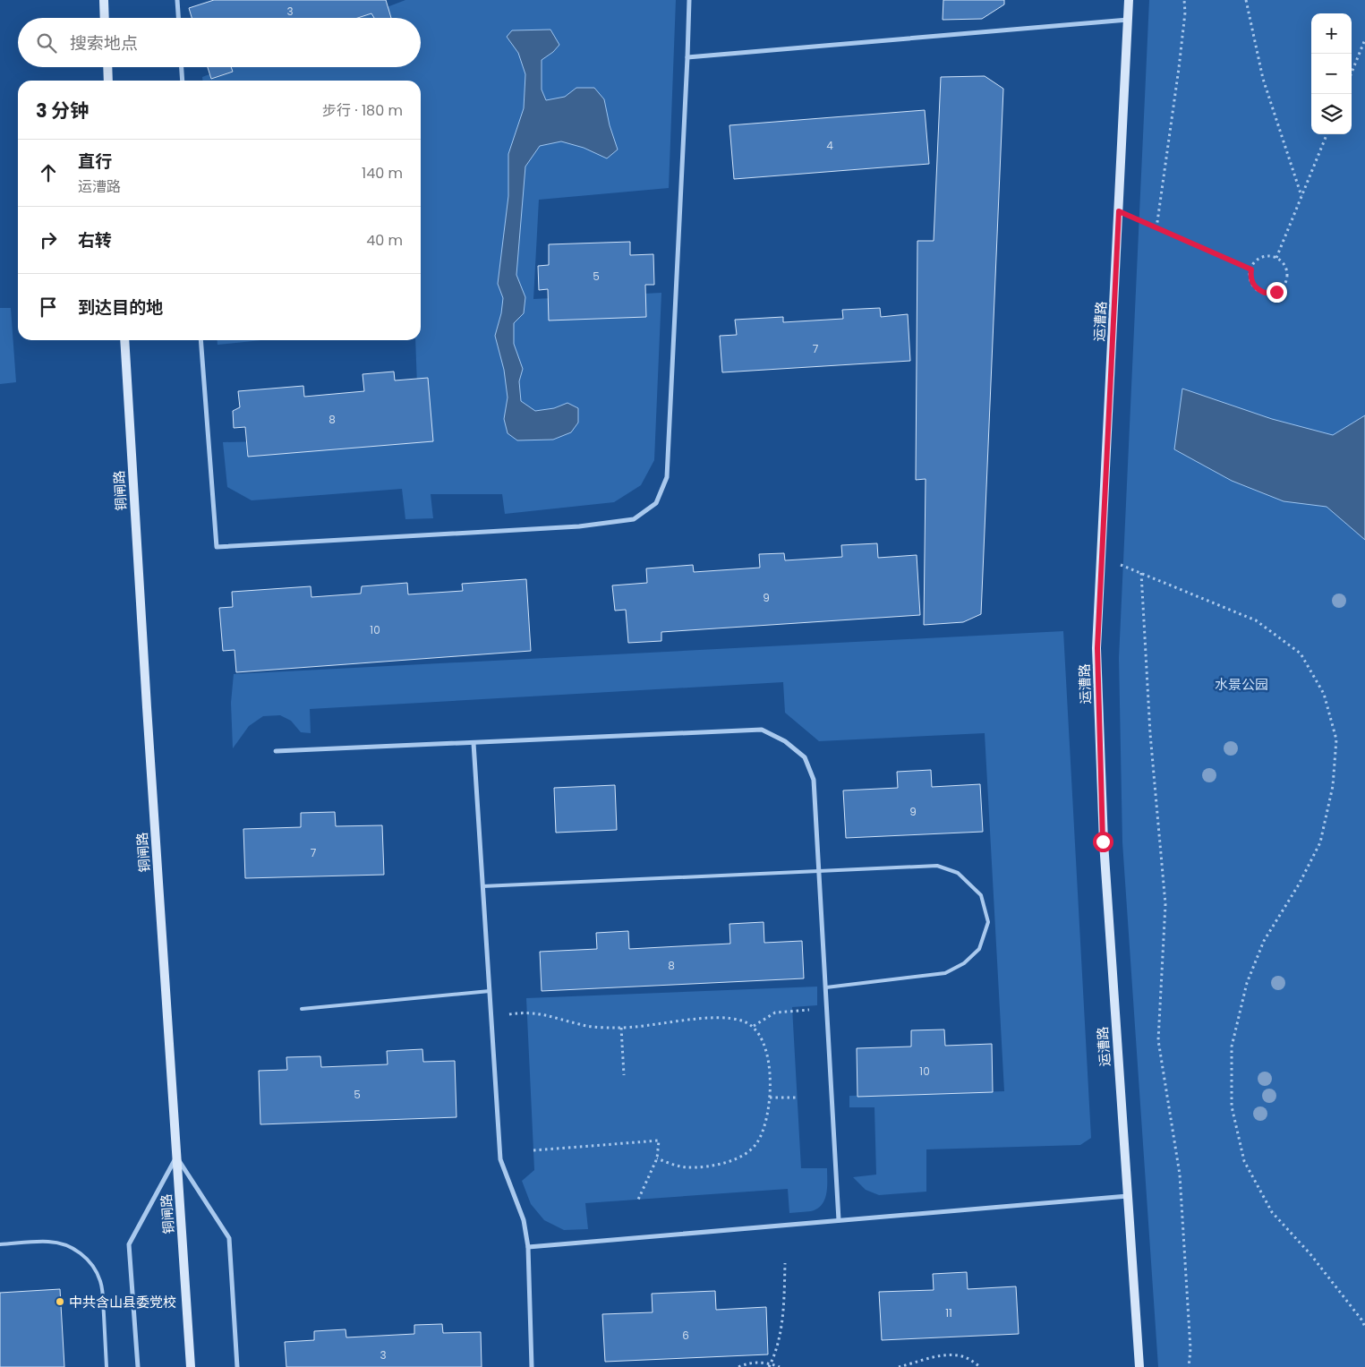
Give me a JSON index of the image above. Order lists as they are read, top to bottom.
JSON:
{
  "streets": {
    "street": ["运漕路", "铜闸路"]
  },
  "parks": ["水景公园"],
  "places": ["中共含山县委党校"],
  "house_numbers": [
    "3",
    "4",
    "5",
    "7",
    "8",
    "9",
    "10",
    "9",
    "7",
    "8",
    "10",
    "5",
    "11",
    "6",
    "3"
  ],
  "page": {
    "map_buttons": ["+", "−"],
    "search": "搜索地点",
    "heading": ["3 分钟", "步行 · 180 m"],
    "list": [
      ["直行", "运漕路", "140 m"],
      ["右转", "40 m"],
      "到达目的地"
    ]
  }
}
